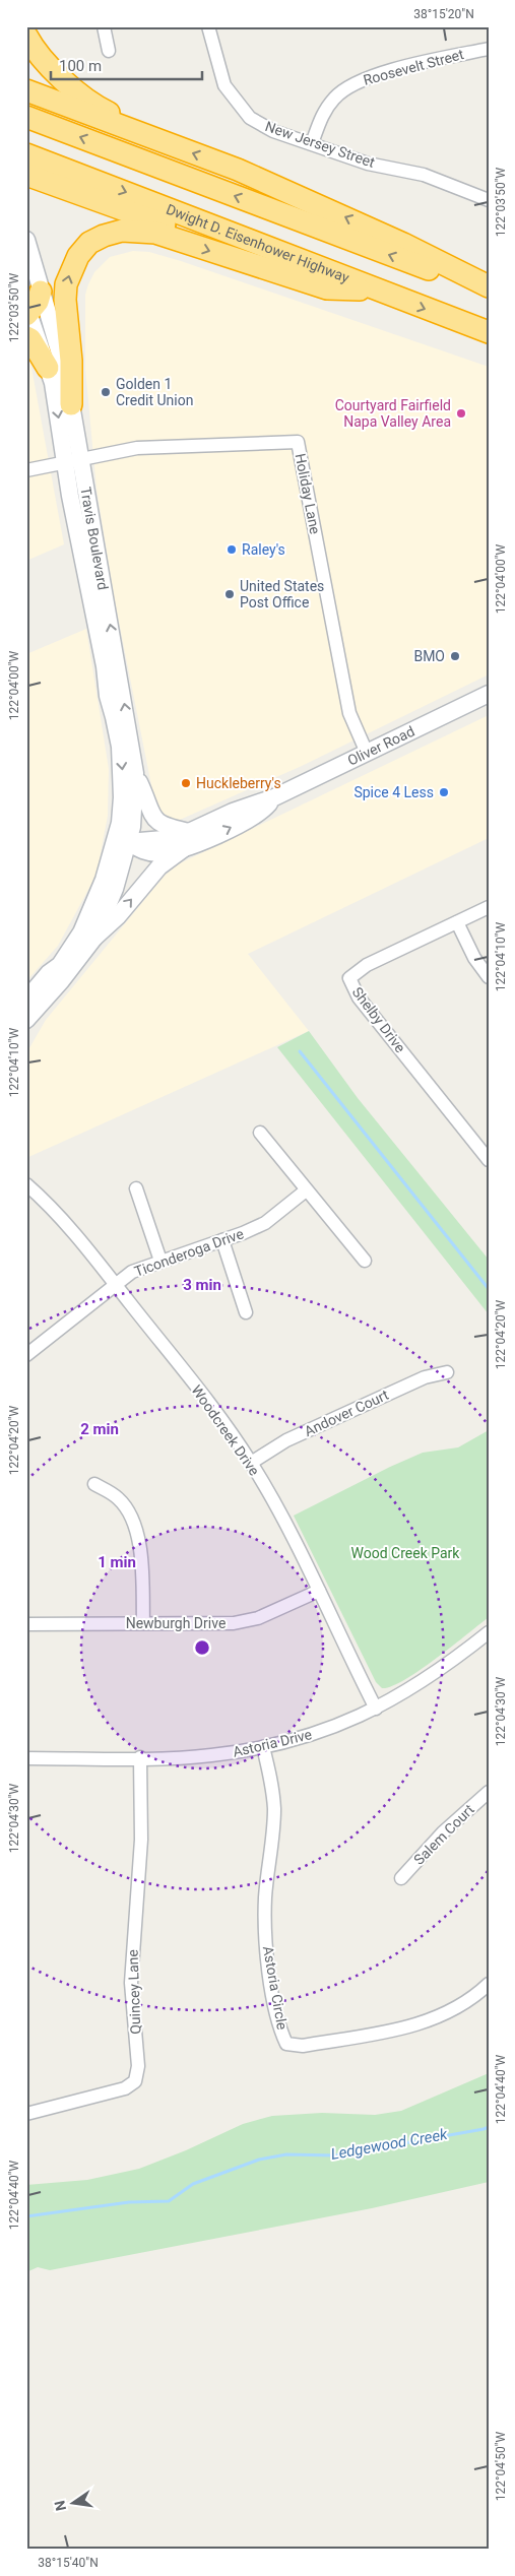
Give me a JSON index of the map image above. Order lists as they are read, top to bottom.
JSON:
{
  "streets": {
    "highway": ["Dwight D. Eisenhower Highway"],
    "street": [
      "Roosevelt Street",
      "New Jersey Street",
      "Holiday Lane",
      "Travis Boulevard",
      "Oliver Road",
      "Shelby Drive",
      "Ticonderoga Drive",
      "Andover Court",
      "Woodcreek Drive",
      "Newburgh Drive",
      "Astoria Drive",
      "Salem Court",
      "Astoria Circle",
      "Quincey Lane"
    ]
  },
  "crossings": [
    ["Roosevelt Street", "New Jersey Street"],
    ["Holiday Lane", "Travis Boulevard"],
    ["Holiday Lane", "Oliver Road"],
    ["Travis Boulevard", "Oliver Road"],
    ["Ticonderoga Drive", "Woodcreek Drive"],
    ["Andover Court", "Woodcreek Drive"],
    ["Woodcreek Drive", "Newburgh Drive"],
    ["Woodcreek Drive", "Astoria Drive"],
    ["Astoria Drive", "Astoria Circle"],
    ["Astoria Drive", "Quincey Lane"]
  ],
  "water": ["Ledgewood Creek"],
  "parks": ["Wood Creek Park"],
  "places": [
    "Golden 1 Credit Union",
    "Courtyard Fairfield Napa Valley Area",
    "Raley's",
    "United States Post Office",
    "BMO",
    "Huckleberry's",
    "Spice 4 Less"
  ],
  "scale_bar": "100 m",
  "north": "left",
  "coordinates": [
    "38°15'20\"N",
    "122°03'50\"W",
    "122°04'00\"W",
    "122°04'10\"W",
    "122°04'20\"W",
    "122°04'30\"W",
    "122°04'40\"W",
    "122°04'50\"W",
    "38°15'40\"N"
  ],
  "rings": ["3 min", "2 min", "1 min"]
}
